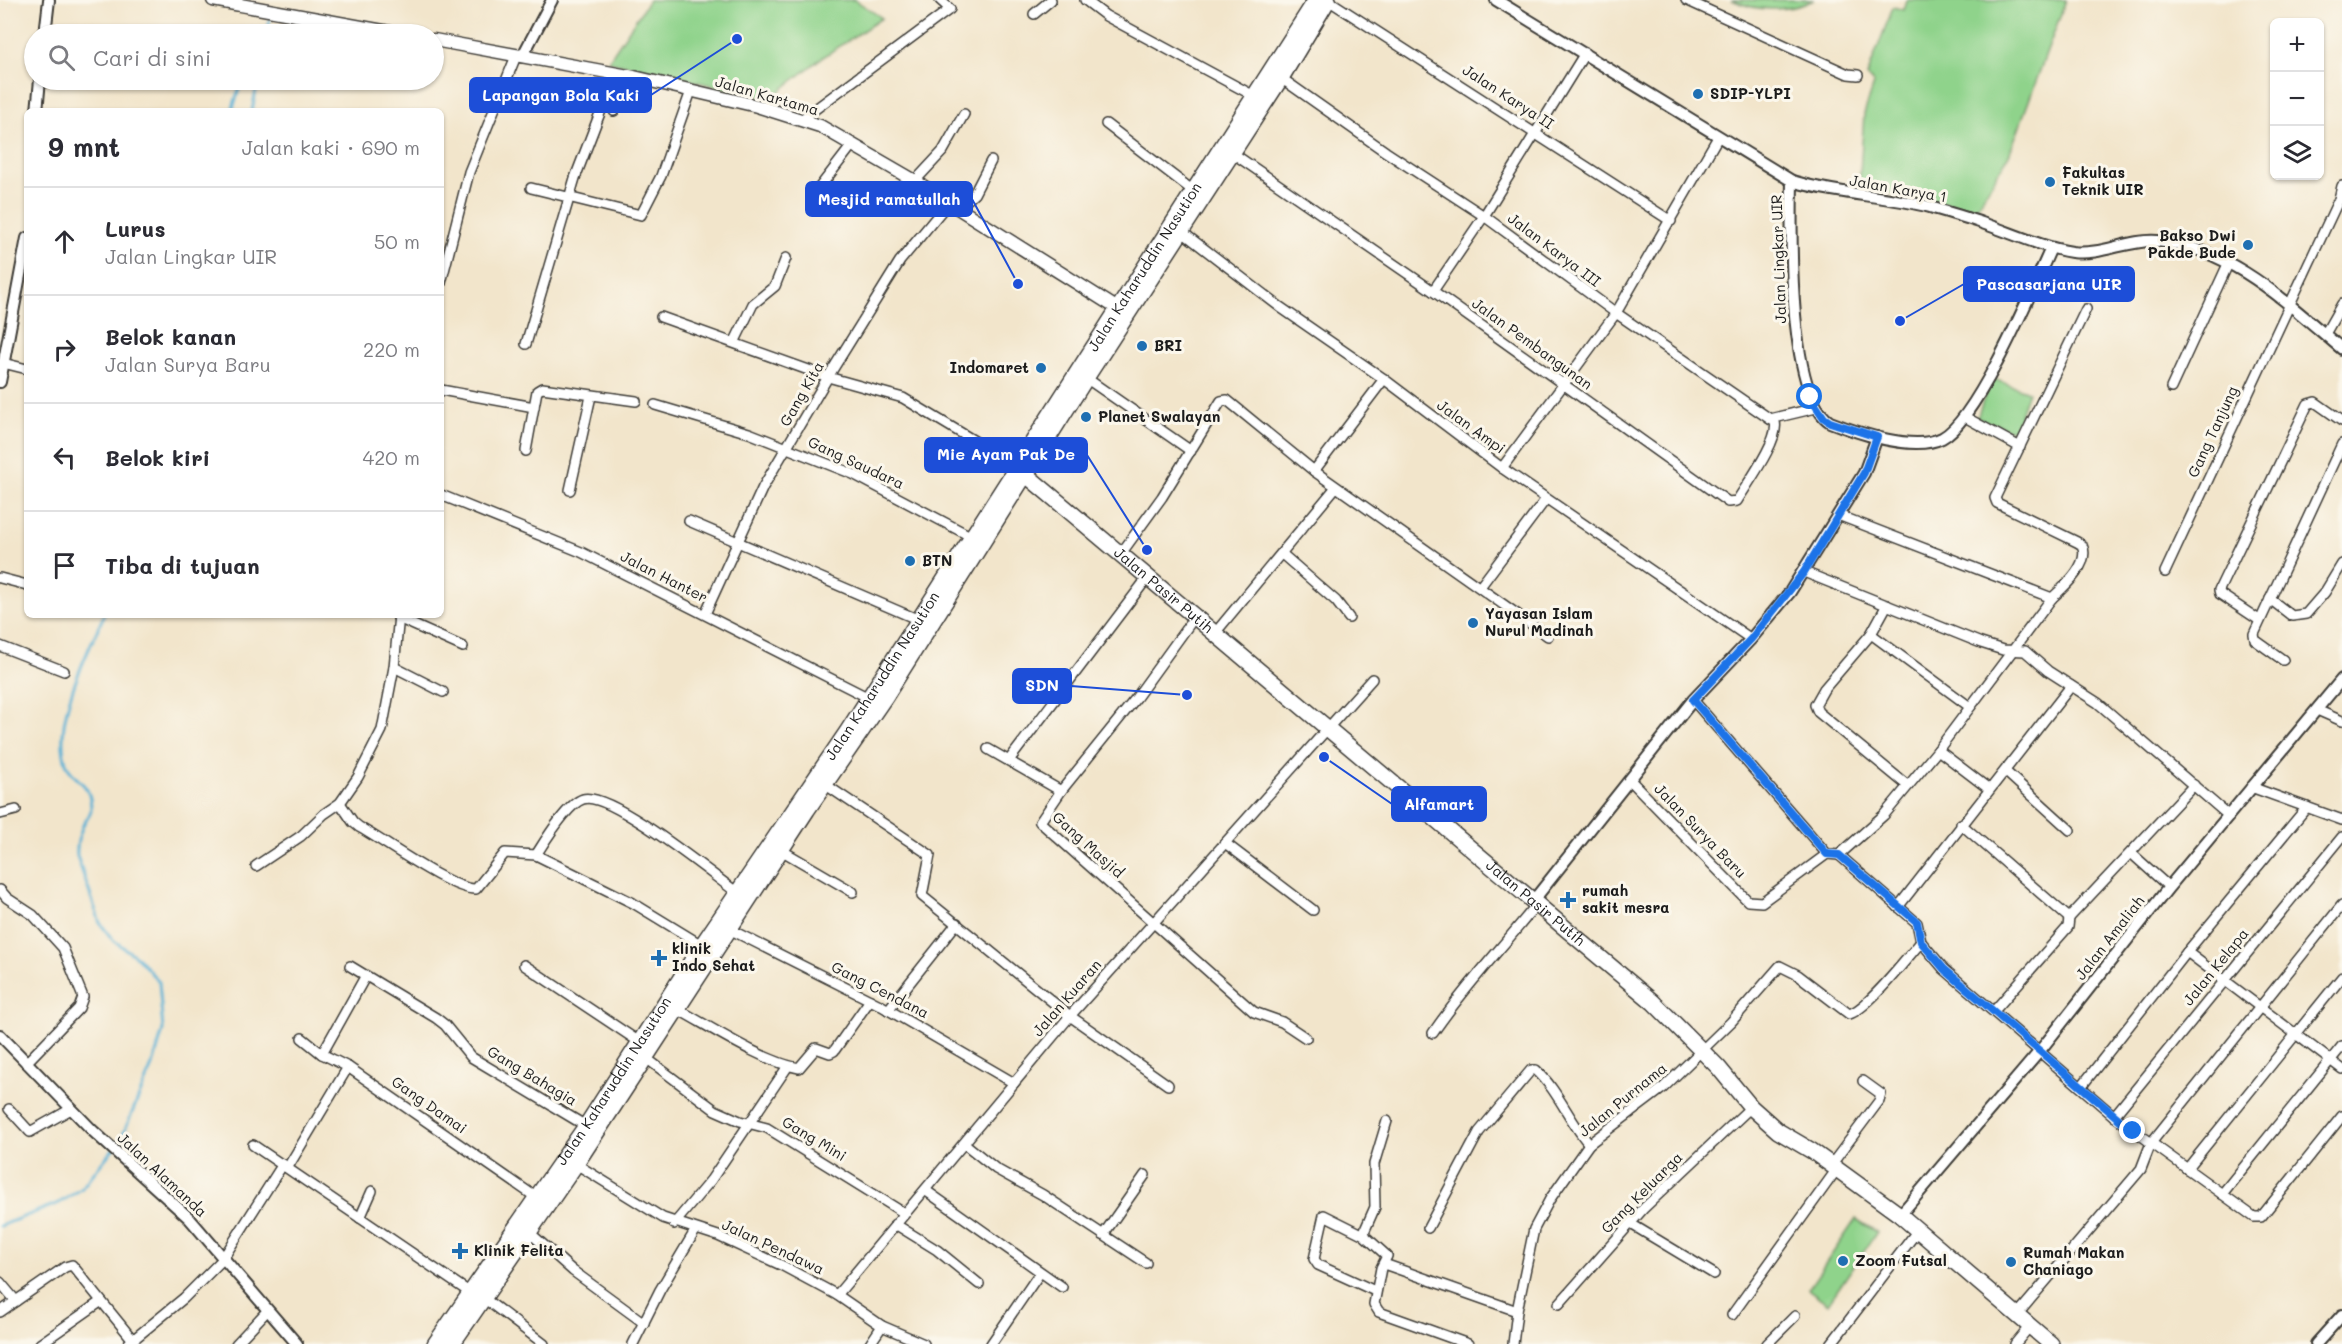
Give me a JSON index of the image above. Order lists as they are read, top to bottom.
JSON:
{
  "streets": {
    "highway": ["Jalan Kaharuddin Nasution", "Jalan Pasir Putih"],
    "main road": ["Jalan Kartama"],
    "street": [
      "Jalan Karya II",
      "Jalan Karya 1",
      "Jalan Karya III",
      "Jalan Lingkar UIR",
      "Jalan Pembangunan",
      "Gang Kita",
      "Jalan Ampi",
      "Gang Tanjung",
      "Gang Saudara",
      "Jalan Hanter",
      "Jalan Surya Baru",
      "Gang Masjid",
      "Jalan Amaliah",
      "Jalan Kelapa",
      "Gang Cendana",
      "Jalan Kuaran",
      "Gang Bahagia",
      "Jalan Purnama",
      "Gang Damai",
      "Gang Mini",
      "Jalan Alamanda",
      "Gang Keluarga",
      "Jalan Pendawa"
    ]
  },
  "crossings": [
    ["Jalan Kartama", "Jalan Kaharuddin Nasution"],
    ["Jalan Kartama", "Gang Kita"],
    ["Jalan Karya II", "Jalan Kaharuddin Nasution"],
    ["Jalan Karya 1", "Jalan Lingkar UIR"],
    ["Jalan Karya 1", "Gang Tanjung"],
    ["Jalan Karya III", "Jalan Kaharuddin Nasution"],
    ["Jalan Karya III", "Jalan Pembangunan"],
    ["Jalan Kaharuddin Nasution", "Jalan Pembangunan"],
    ["Jalan Kaharuddin Nasution", "Jalan Ampi"],
    ["Jalan Kaharuddin Nasution", "Gang Saudara"],
    ["Jalan Kaharuddin Nasution", "Jalan Hanter"],
    ["Jalan Kaharuddin Nasution", "Jalan Pasir Putih"],
    ["Jalan Kaharuddin Nasution", "Gang Cendana"],
    ["Jalan Kaharuddin Nasution", "Gang Bahagia"],
    ["Jalan Kaharuddin Nasution", "Gang Damai"],
    ["Jalan Kaharuddin Nasution", "Gang Mini"],
    ["Jalan Kaharuddin Nasution", "Jalan Pendawa"],
    ["Gang Kita", "Gang Saudara"],
    ["Gang Kita", "Jalan Hanter"],
    ["Jalan Pasir Putih", "Jalan Amaliah"],
    ["Jalan Pasir Putih", "Jalan Kuaran"],
    ["Jalan Pasir Putih", "Jalan Purnama"],
    ["Jalan Pasir Putih", "Gang Keluarga"],
    ["Gang Masjid", "Jalan Kuaran"],
    ["Gang Cendana", "Jalan Kuaran"],
    ["Jalan Kuaran", "Gang Mini"],
    ["Jalan Kuaran", "Jalan Pendawa"]
  ],
  "places": {
    "other": [
      "Lapangan Bola Kaki",
      "SDIP-YLPI",
      "Fakultas Teknik UIR",
      "Bakso Dwi Pakde Bude",
      "Mesjid ramatullah",
      "Pascasarjana UIR",
      "BRI",
      "Indomaret",
      "Planet Swalayan",
      "Mie Ayam Pak De",
      "BTN",
      "Yayasan Islam Nurul Madinah",
      "SDN",
      "Alfamart",
      "Zoom Futsal",
      "Rumah Makan Chaniago"
    ],
    "health": ["rumah sakit mesra", "klinik Indo Sehat", "Klinik Felita"]
  },
  "page": {
    "map_buttons": ["+", "−"],
    "search": "Cari di sini",
    "heading": ["9 mnt", "Jalan kaki · 690 m"],
    "list": [
      ["Lurus", "Jalan Lingkar UIR", "50 m"],
      ["Belok kanan", "Jalan Surya Baru", "220 m"],
      ["Belok kiri", "420 m"],
      "Tiba di tujuan"
    ]
  }
}
